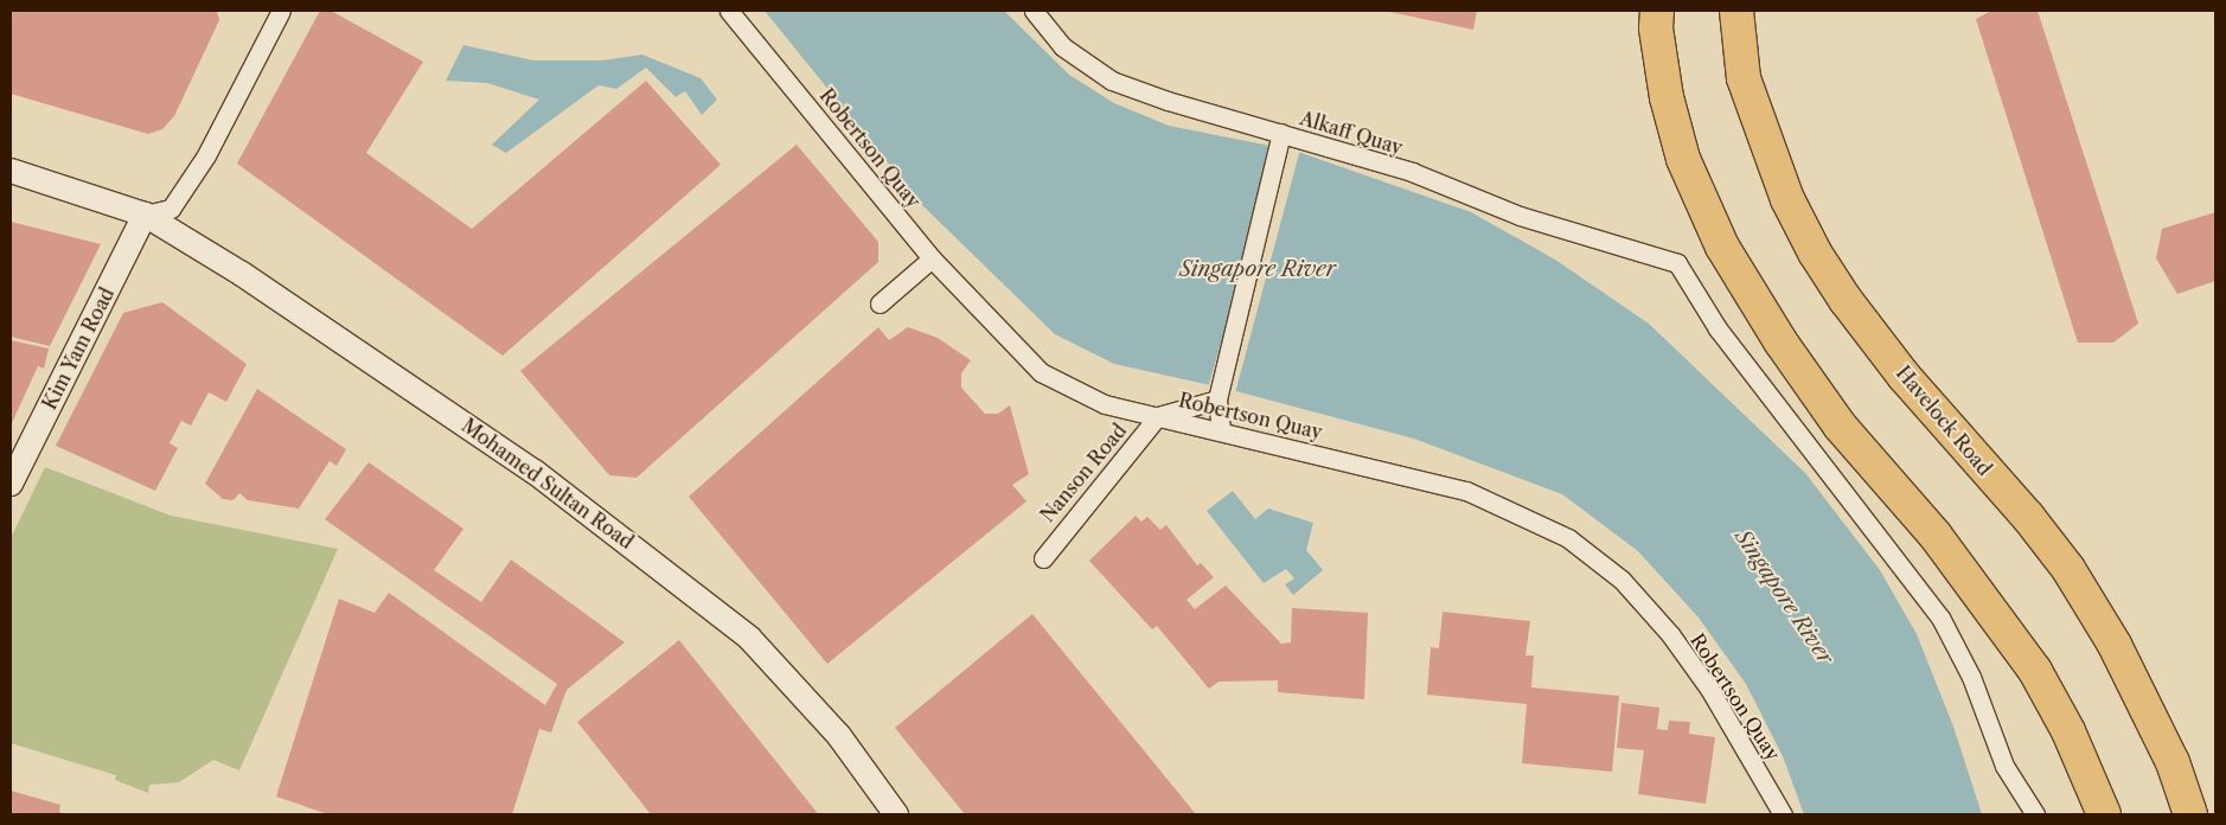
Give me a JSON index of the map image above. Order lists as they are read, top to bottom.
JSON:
{
  "streets": {
    "main road": ["Havelock Road"],
    "street": [
      "Alkaff Quay",
      "Robertson Quay",
      "Kim Yam Road",
      "Nanson Road",
      "Mohamed Sultan Road"
    ]
  },
  "crossings": [
    ["Robertson Quay", "Nanson Road"],
    ["Kim Yam Road", "Mohamed Sultan Road"]
  ],
  "water": ["Singapore River"]
}
